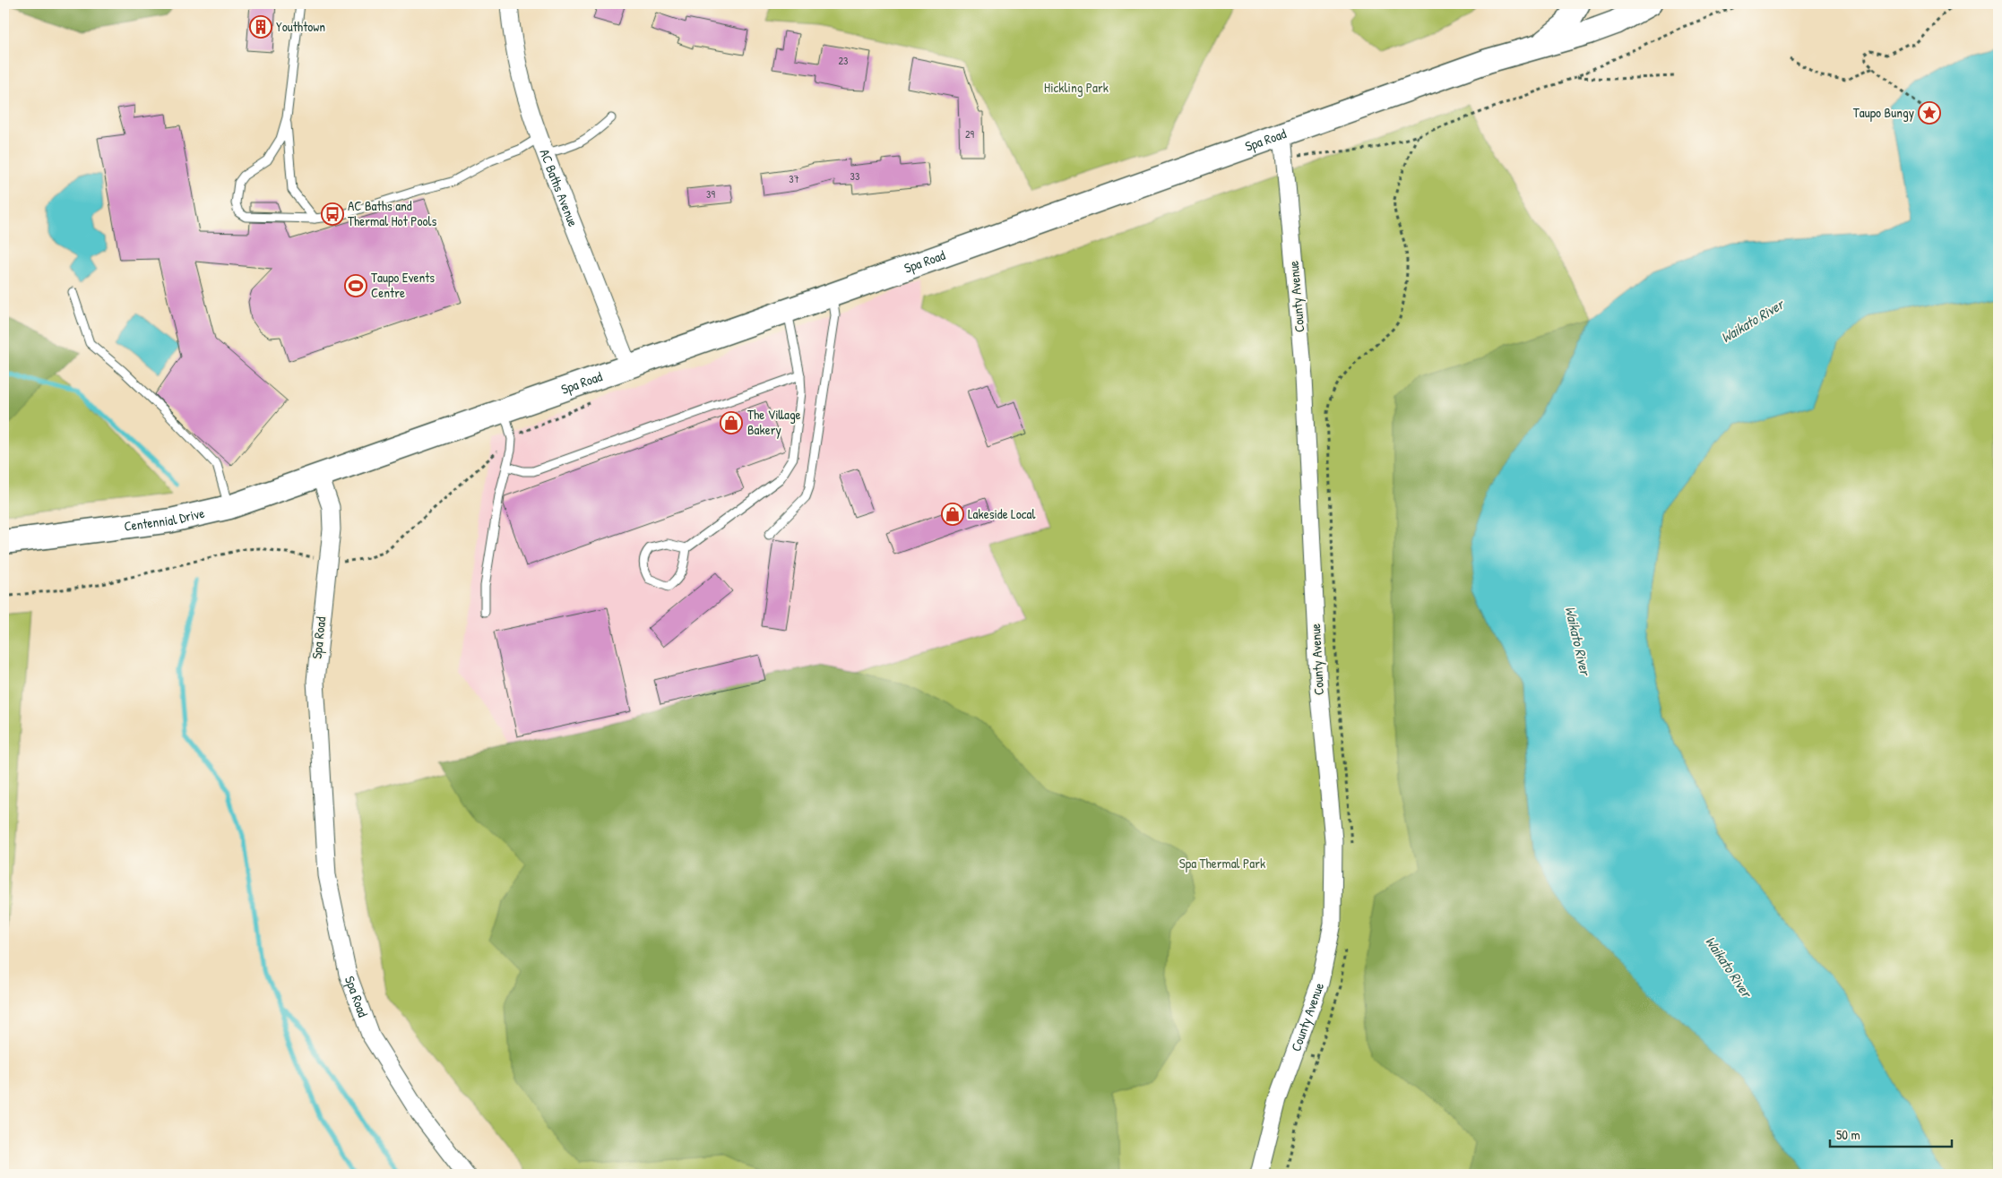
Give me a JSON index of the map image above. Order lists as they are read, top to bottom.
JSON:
{
  "streets": {
    "main road": ["Spa Road", "Centennial Drive"],
    "street": ["AC Baths Avenue", "County Avenue"]
  },
  "crossings": [
    ["Spa Road", "AC Baths Avenue"],
    ["Spa Road", "County Avenue"],
    ["Spa Road", "Centennial Drive"]
  ],
  "water": ["Waikato River"],
  "parks": ["Hickling Park", "Spa Thermal Park"],
  "places": {
    "building": ["Youthtown"],
    "place": ["Taupo Bungy"],
    "bus stop": ["AC Baths and Thermal Hot Pools"],
    "sports": ["Taupo Events Centre"],
    "shop": ["The Village Bakery", "Lakeside Local"]
  },
  "house_numbers": [
    "23",
    "29",
    "33",
    "37",
    "39"
  ],
  "scale_bar": "50 m"
}
